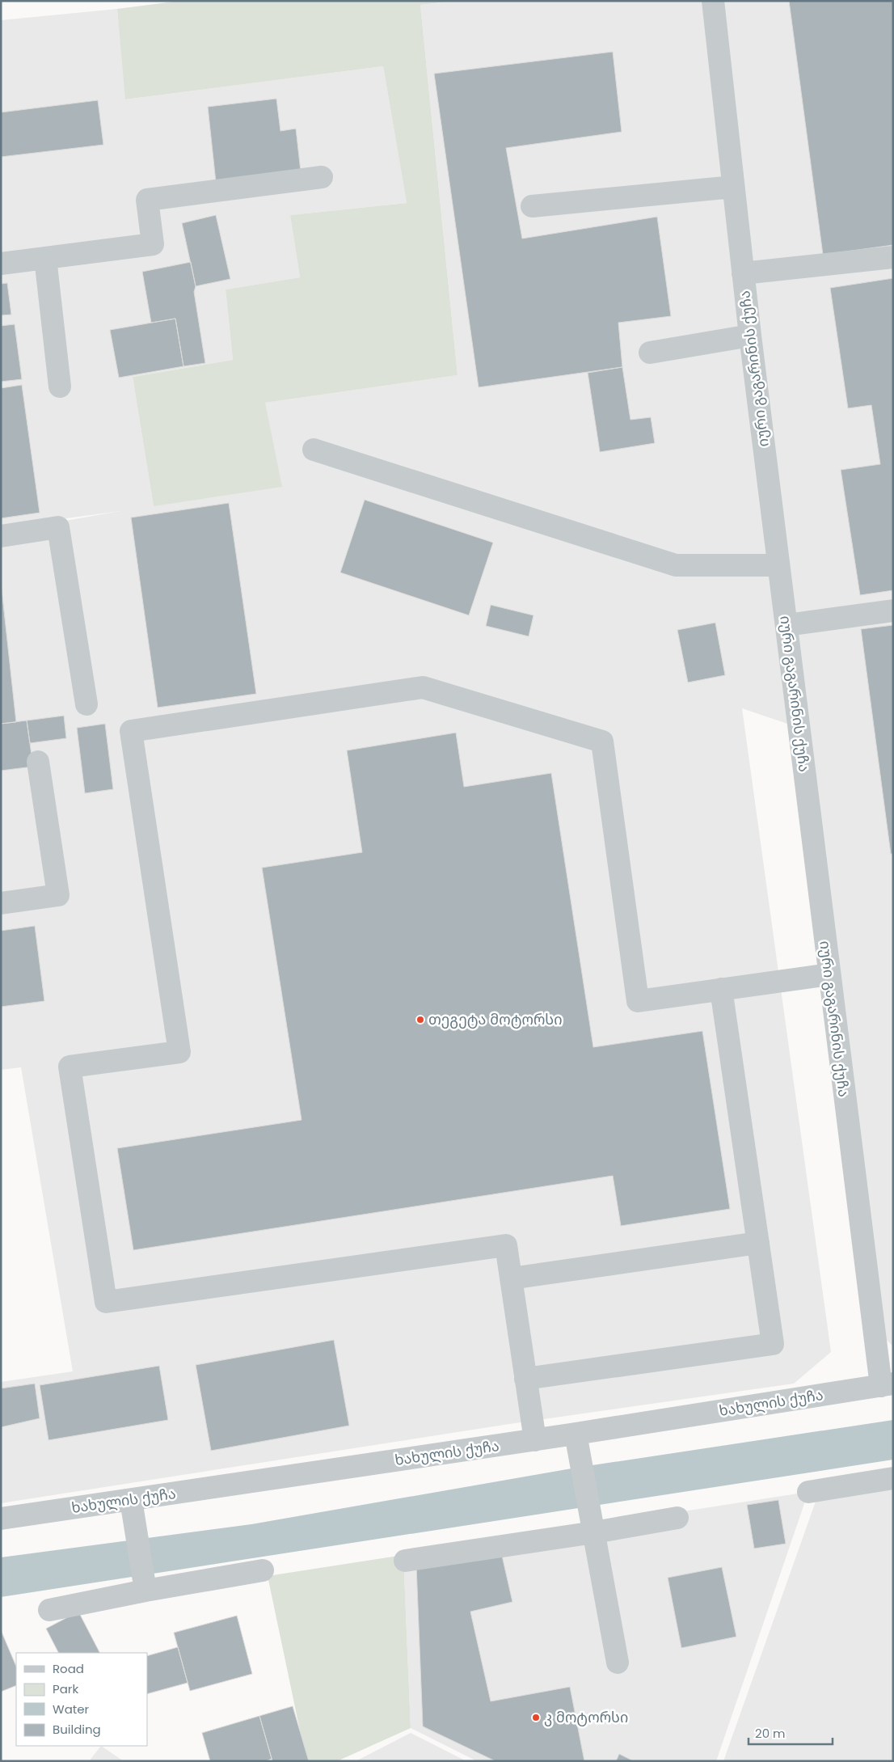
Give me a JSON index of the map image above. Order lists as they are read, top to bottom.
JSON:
{
  "streets": {
    "street": ["იური გაგარინის ქუჩა", "ხახულის ქუჩა"]
  },
  "crossings": [
    ["იური გაგარინის ქუჩა", "ხახულის ქუჩა"]
  ],
  "places": ["თეგეტა მოტორსი", "კ მოტორსი"],
  "legend": [
    "Road",
    "Park",
    "Water",
    "Building"
  ],
  "scale_bar": "20 m"
}
